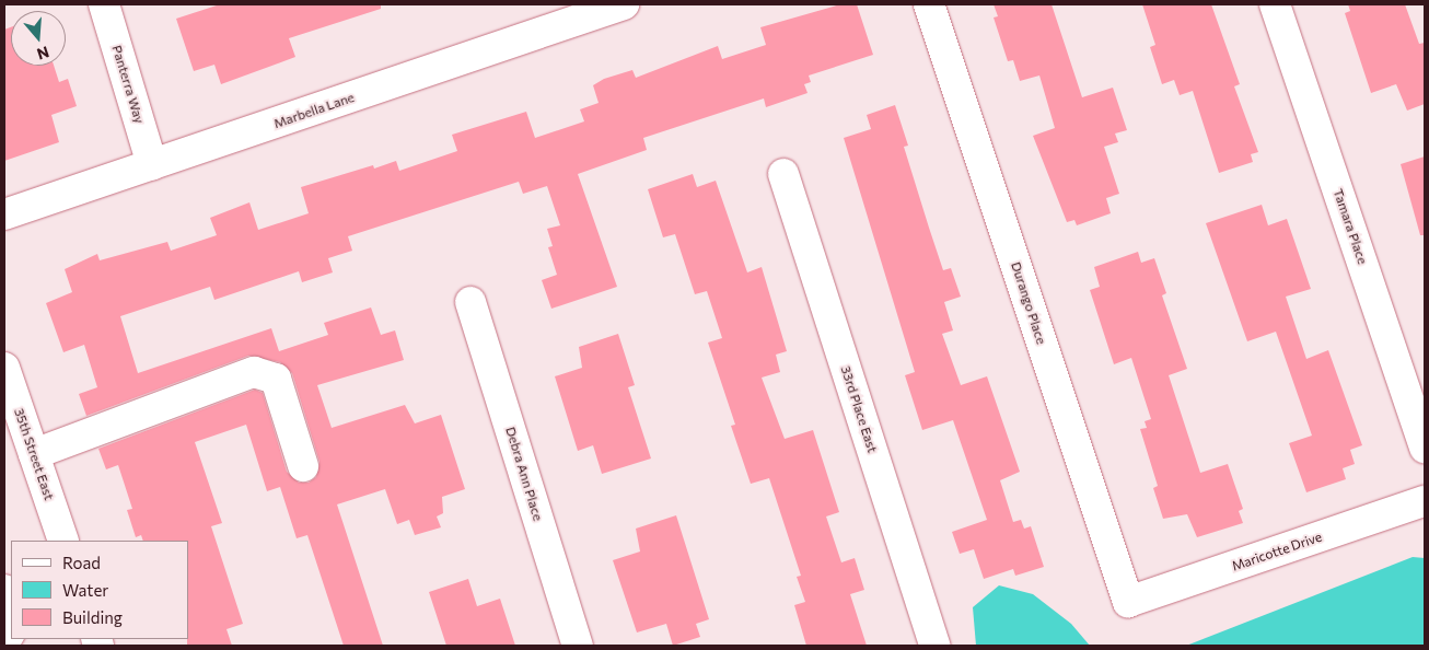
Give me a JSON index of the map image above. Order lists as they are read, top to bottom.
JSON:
{
  "streets": {
    "street": [
      "Panterra Way",
      "Marbella Lane",
      "Tamara Place",
      "Durango Place",
      "33rd Place East",
      "35th Street East",
      "Debra Ann Place",
      "Maricotte Drive"
    ]
  },
  "crossings": [
    ["Panterra Way", "Marbella Lane"],
    ["Durango Place", "Maricotte Drive"]
  ],
  "legend": ["Road", "Water", "Building"],
  "north": "bottom"
}
